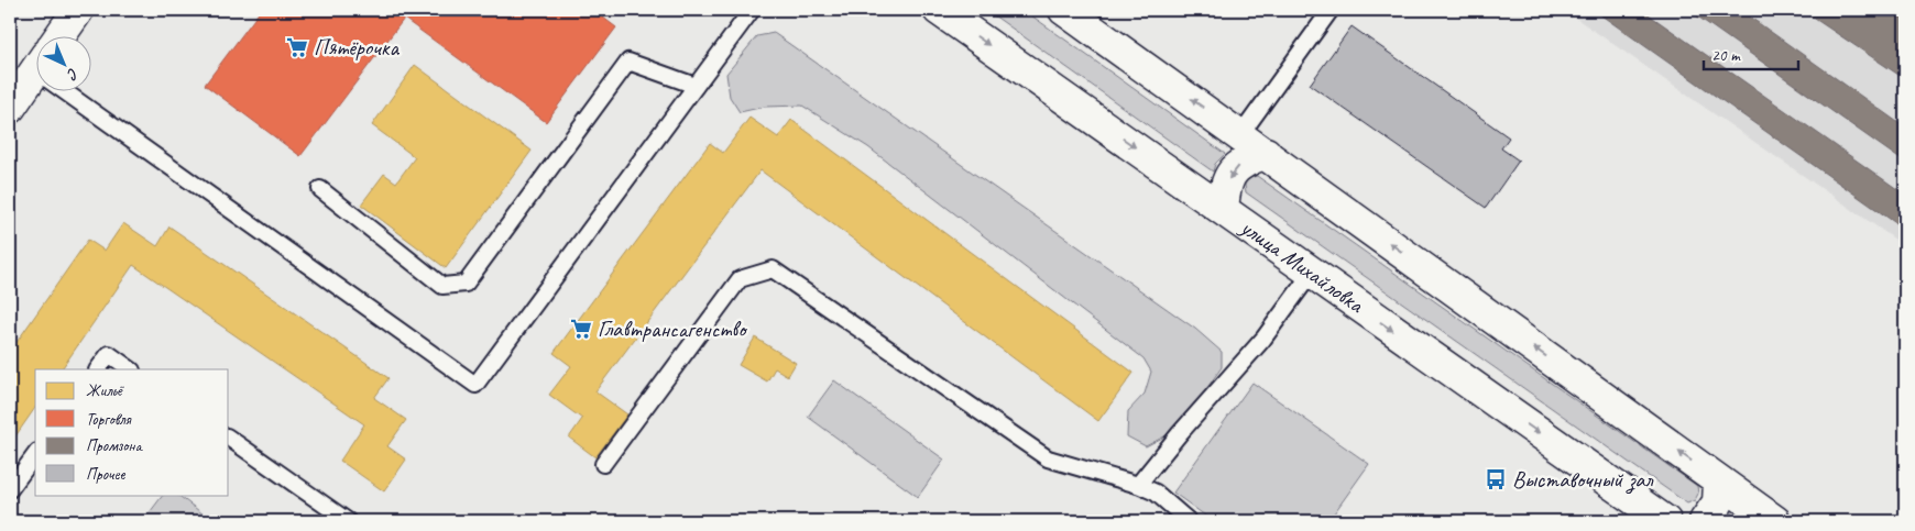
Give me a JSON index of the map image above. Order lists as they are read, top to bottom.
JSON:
{
  "streets": {
    "main road": ["улица Михайловка"]
  },
  "places": {
    "supermarket": ["Пятёрочка", "Главтрансагенство"],
    "bus stop": ["Выставочный зал"]
  },
  "legend": [
    "Жильё",
    "Торговля",
    "Промзона",
    "Прочее"
  ],
  "scale_bar": "20 m",
  "north": "bottom right"
}
